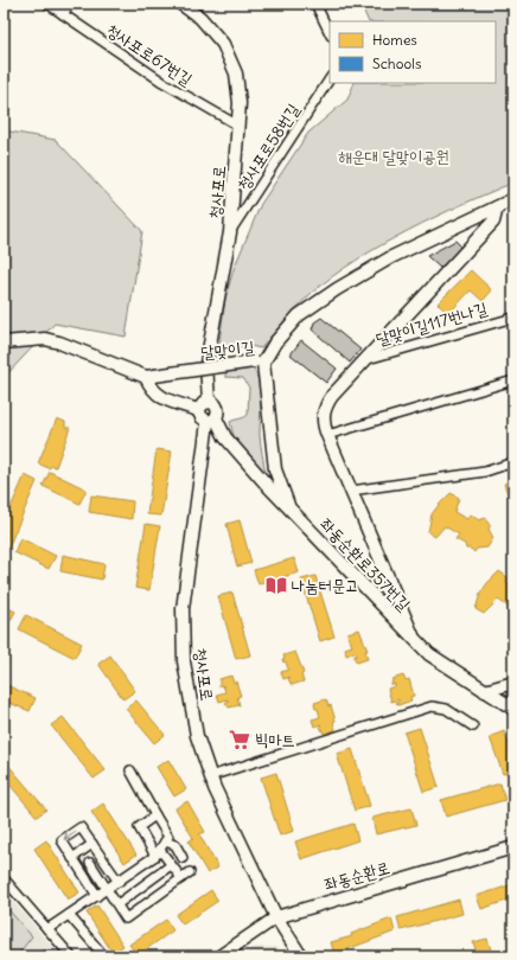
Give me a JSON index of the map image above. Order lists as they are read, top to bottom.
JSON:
{
  "streets": {
    "street": [
      "청사포로67번길",
      "청사포로58번길",
      "청사포로",
      "달맞이길117번나길",
      "달맞이길",
      "좌동순환로357번길",
      "좌동순환로"
    ]
  },
  "crossings": [
    ["청사포로67번길", "청사포로"],
    ["청사포로58번길", "청사포로"],
    ["청사포로", "좌동순환로357번길"],
    ["청사포로", "좌동순환로"],
    ["달맞이길117번나길", "좌동순환로357번길"]
  ],
  "parks": ["해운대 달맞이공원"],
  "places": {
    "library": ["나눔터문고"],
    "supermarket": ["빅마트"]
  },
  "legend": ["Homes", "Schools"]
}
